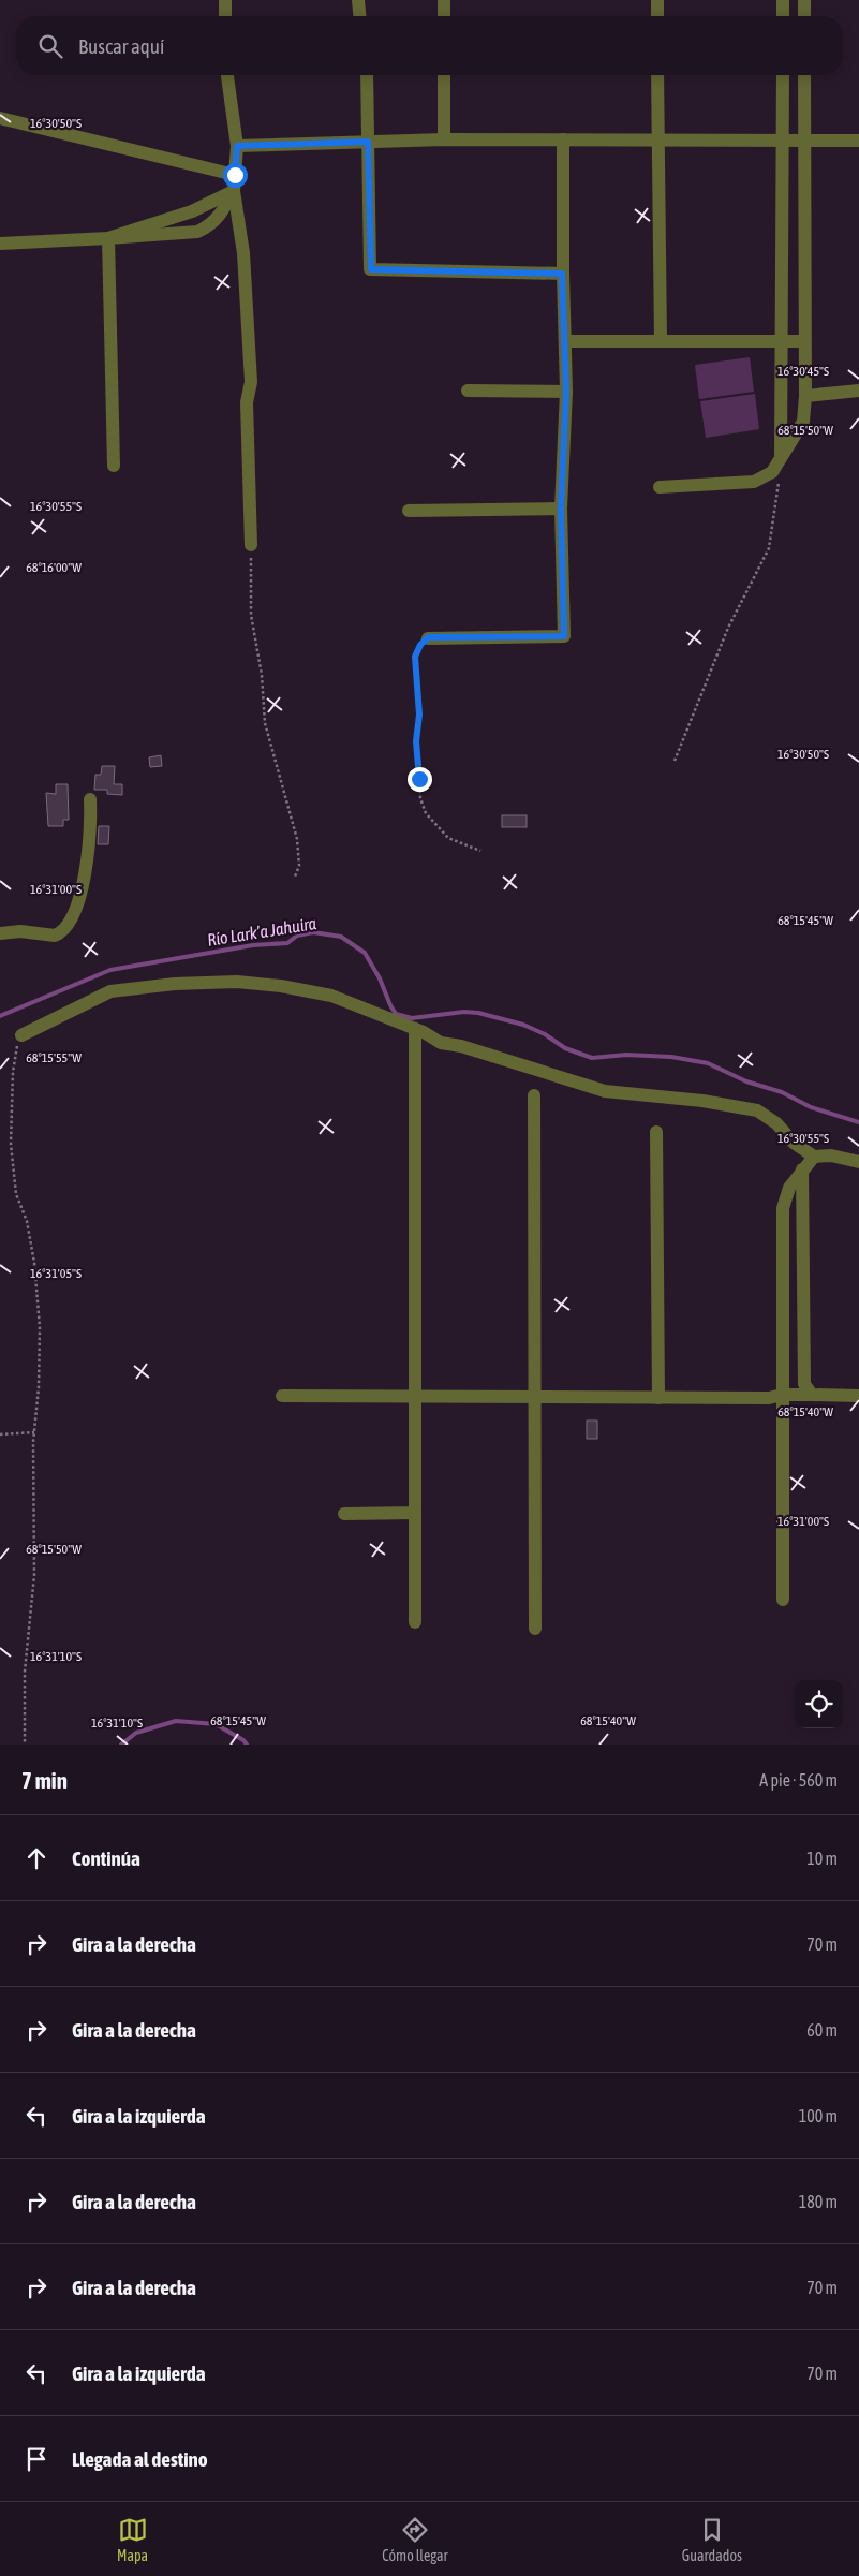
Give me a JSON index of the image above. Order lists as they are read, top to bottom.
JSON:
{
  "water": ["Río Lark’a Jahuira"],
  "page": {
    "search": "Buscar aquí",
    "heading": ["7 min", "A pie · 560 m"],
    "list": [
      ["Continúa", "10 m"],
      ["Gira a la derecha", "70 m"],
      ["Gira a la derecha", "60 m"],
      ["Gira a la izquierda", "100 m"],
      ["Gira a la derecha", "180 m"],
      ["Gira a la derecha", "70 m"],
      ["Gira a la izquierda", "70 m"],
      "Llegada al destino"
    ],
    "nav": ["Mapa", "Cómo llegar", "Guardados"]
  },
  "coordinates": [
    "16°30'50\"S",
    "16°30'45\"S",
    "68°15'50\"W",
    "16°30'55\"S",
    "68°16'00\"W",
    "16°31'00\"S",
    "68°15'45\"W",
    "68°15'55\"W",
    "16°31'05\"S",
    "68°15'40\"W",
    "16°31'10\"S"
  ]
}
